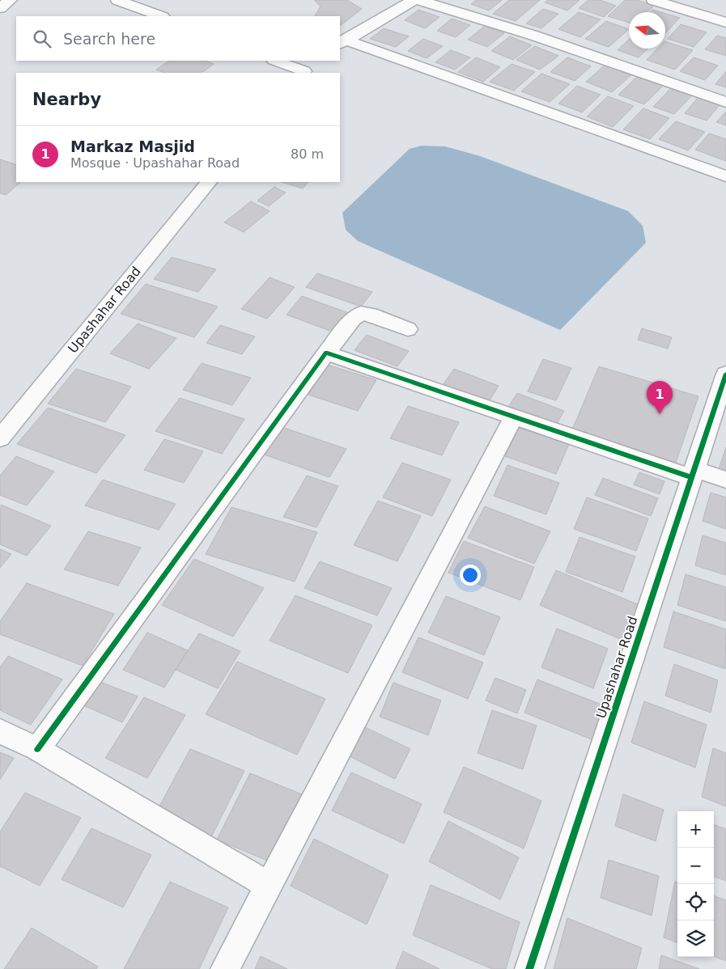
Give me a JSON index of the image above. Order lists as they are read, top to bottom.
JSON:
{
  "streets": {
    "street": ["Upashahar Road"]
  },
  "north": "left",
  "page": {
    "search": "Search here",
    "heading": "Nearby",
    "list": [
      {
        "mark": "1",
        "name": "Markaz Masjid",
        "note": "Mosque · Upashahar Road",
        "value": "80 m"
      }
    ],
    "pins": "1",
    "map_buttons": ["+", "−"]
  }
}
